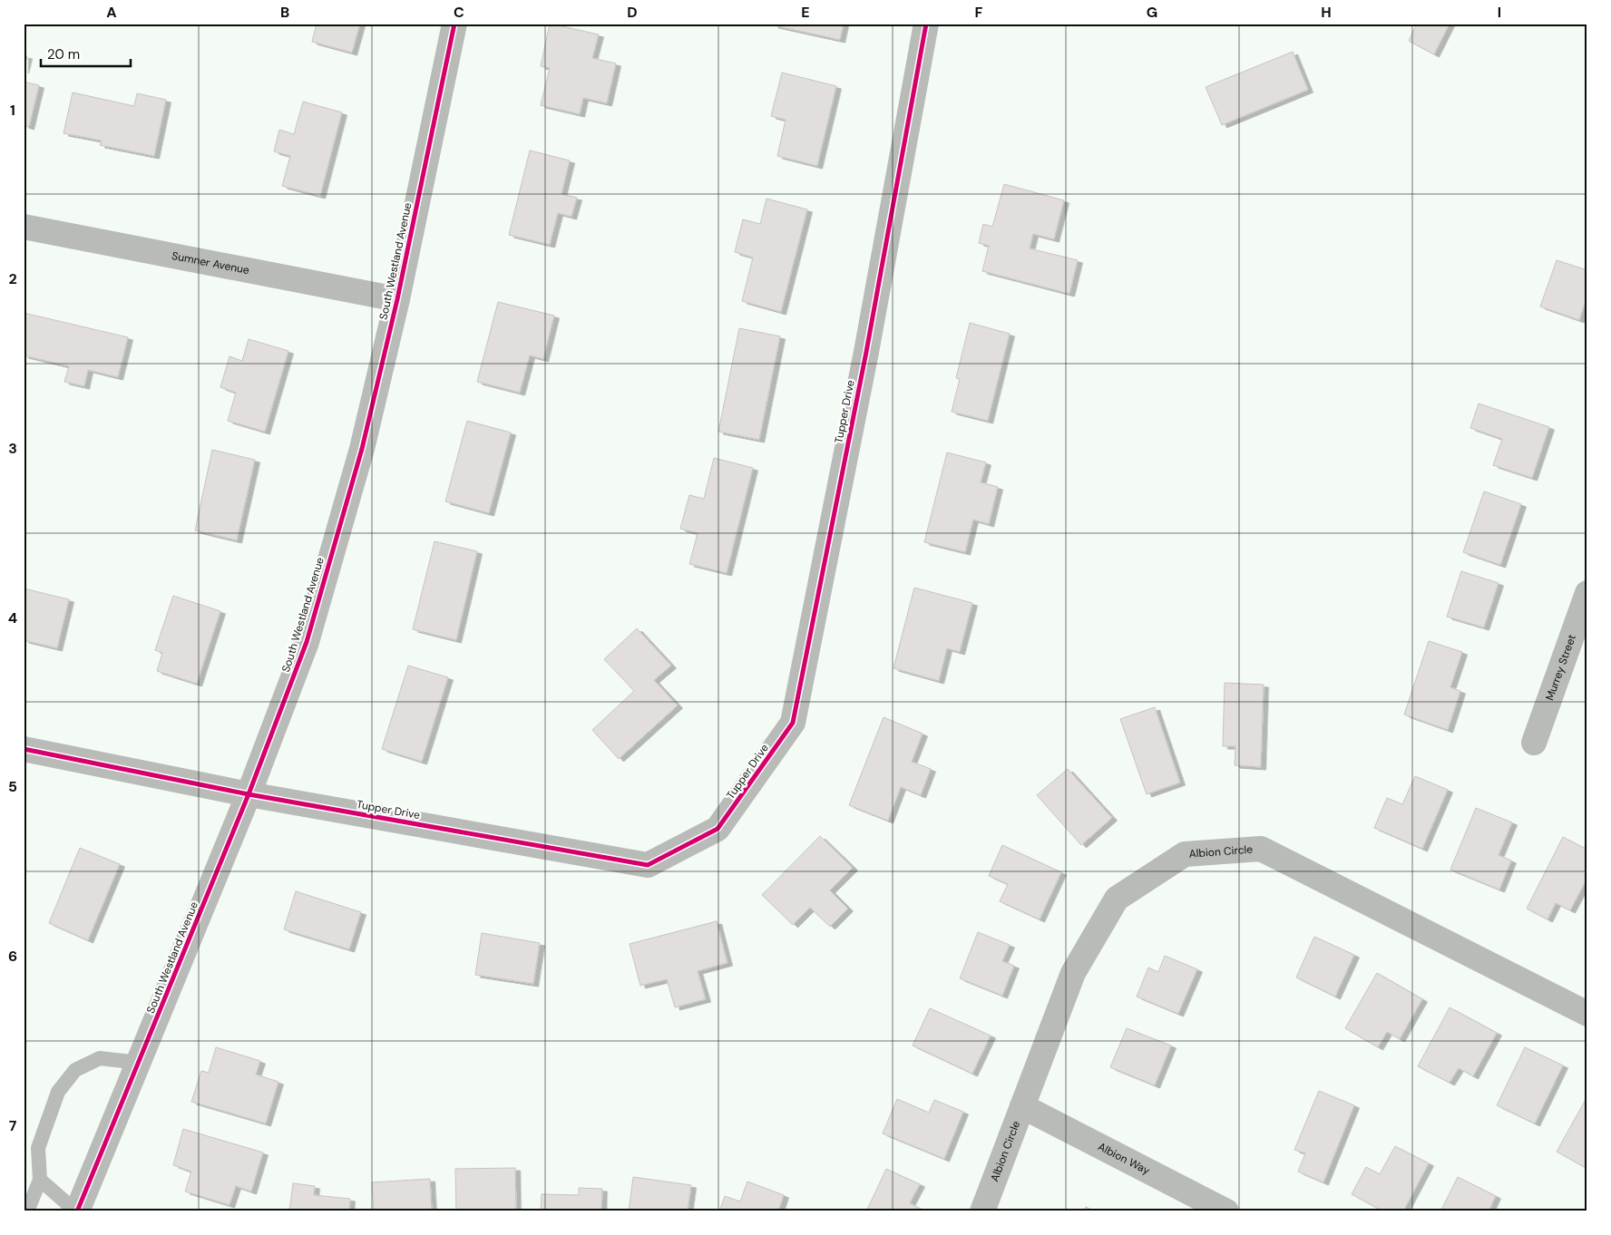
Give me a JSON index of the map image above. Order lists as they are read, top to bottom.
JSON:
{
  "streets": {
    "street": [
      "South Westland Avenue",
      "Sumner Avenue",
      "Tupper Drive",
      "Murrey Street",
      "Albion Circle",
      "Albion Way"
    ]
  },
  "crossings": [
    ["South Westland Avenue", "Sumner Avenue"],
    ["South Westland Avenue", "Tupper Drive"],
    ["Albion Circle", "Albion Way"]
  ],
  "scale_bar": "20 m",
  "grid": {
    "columns": [
      "A",
      "B",
      "C",
      "D",
      "E",
      "F",
      "G",
      "H",
      "I"
    ],
    "rows": [
      "1",
      "2",
      "3",
      "4",
      "5",
      "6",
      "7"
    ]
  }
}
